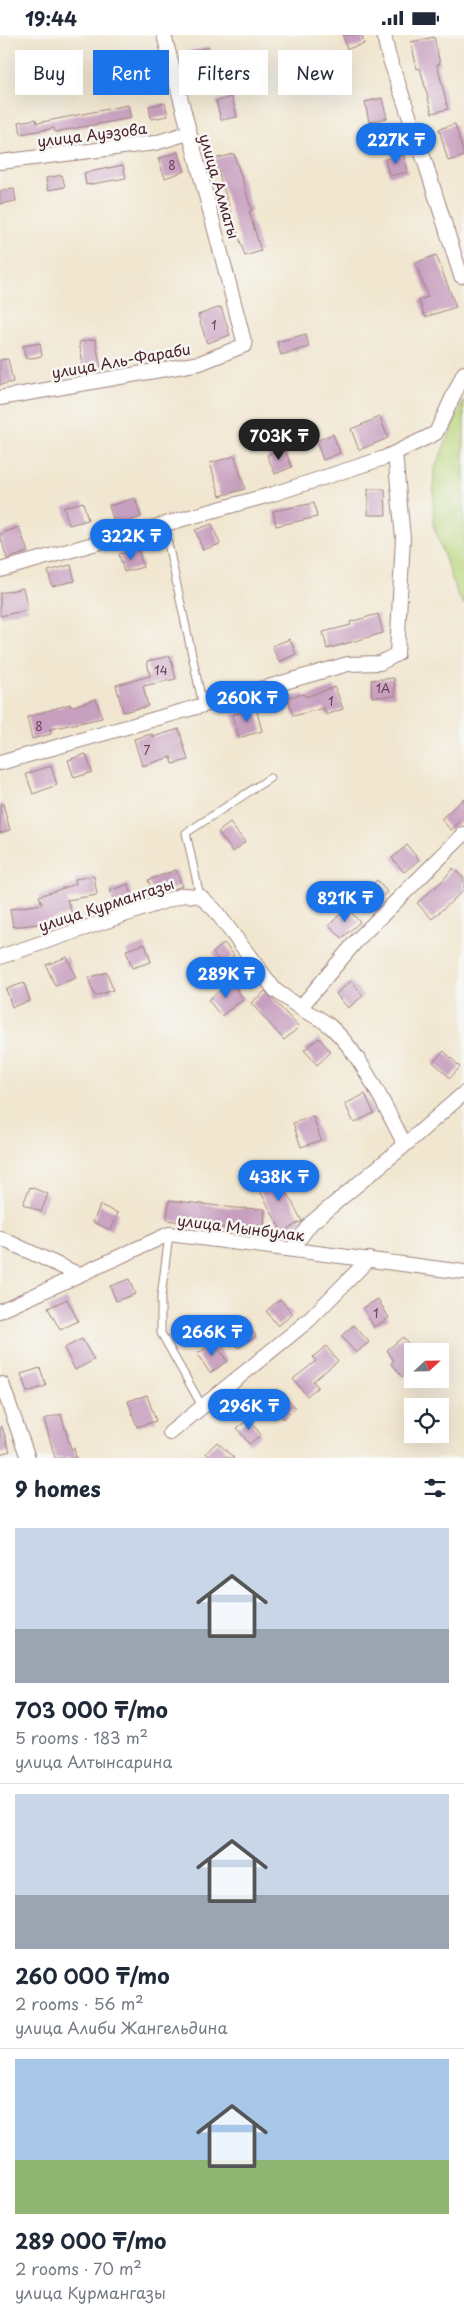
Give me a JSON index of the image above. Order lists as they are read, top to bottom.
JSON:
{
  "streets": {
    "street": [
      "улица Ауэзова",
      "улица Алматы",
      "улица Аль-Фараби",
      "улица Курмангазы",
      "улица Мынбулак"
    ]
  },
  "crossings": [
    ["улица Ауэзова", "улица Алматы"],
    ["улица Алматы", "улица Аль-Фараби"]
  ],
  "house_numbers": [
    "8",
    "1",
    "14",
    "1А",
    "1",
    "8",
    "7",
    "1"
  ],
  "north": "right",
  "page": {
    "status": "19:44",
    "chip": [
      "Buy",
      "Rent",
      "Filters",
      "New"
    ],
    "price": [
      "227K ₸",
      "703K ₸",
      "322K ₸",
      "260K ₸",
      "821K ₸",
      "289K ₸",
      "438K ₸",
      "266K ₸",
      "296K ₸"
    ],
    "heading": "9 homes",
    "list": [
      {
        "name": "703 000 ₸/mo",
        "note": "5 rooms · 183 m² · улица Алтынсарина"
      },
      {
        "name": "260 000 ₸/mo",
        "note": "2 rooms · 56 m² · улица Алиби Жангельдина"
      },
      {
        "name": "289 000 ₸/mo",
        "note": "2 rooms · 70 m² · улица Курмангазы"
      }
    ]
  }
}
